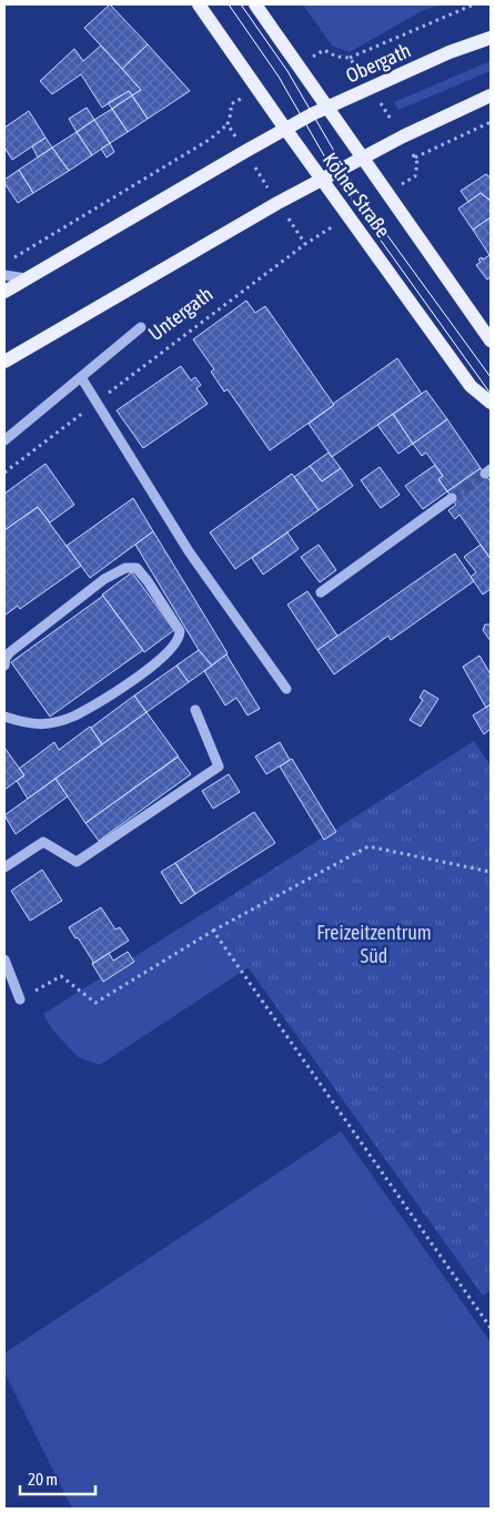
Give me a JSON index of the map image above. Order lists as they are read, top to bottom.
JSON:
{
  "streets": {
    "main road": ["Obergath", "Kölner Straße"],
    "street": ["Untergath"]
  },
  "crossings": [
    ["Obergath", "Kölner Straße"],
    ["Kölner Straße", "Untergath"]
  ],
  "parks": ["Freizeitzentrum Süd"],
  "scale_bar": "20 m"
}
